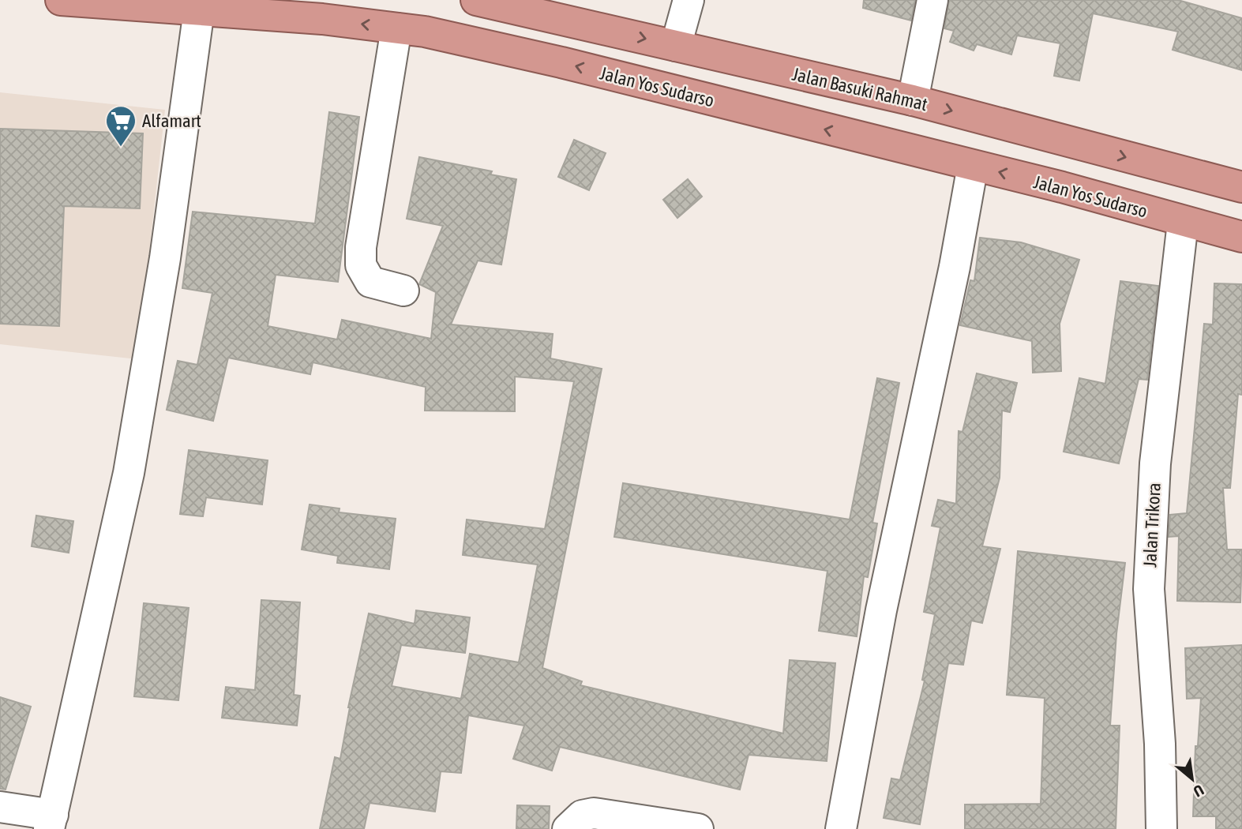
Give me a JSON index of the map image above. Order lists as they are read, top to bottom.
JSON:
{
  "streets": {
    "highway": ["Jalan Yos Sudarso", "Jalan Basuki Rahmat"],
    "street": ["Jalan Trikora"]
  },
  "crossings": [
    ["Jalan Yos Sudarso", "Jalan Trikora"]
  ],
  "one_way": ["Jalan Yos Sudarso", "Jalan Basuki Rahmat"],
  "places": {
    "supermarket": ["Alfamart"]
  },
  "north": "bottom right"
}
